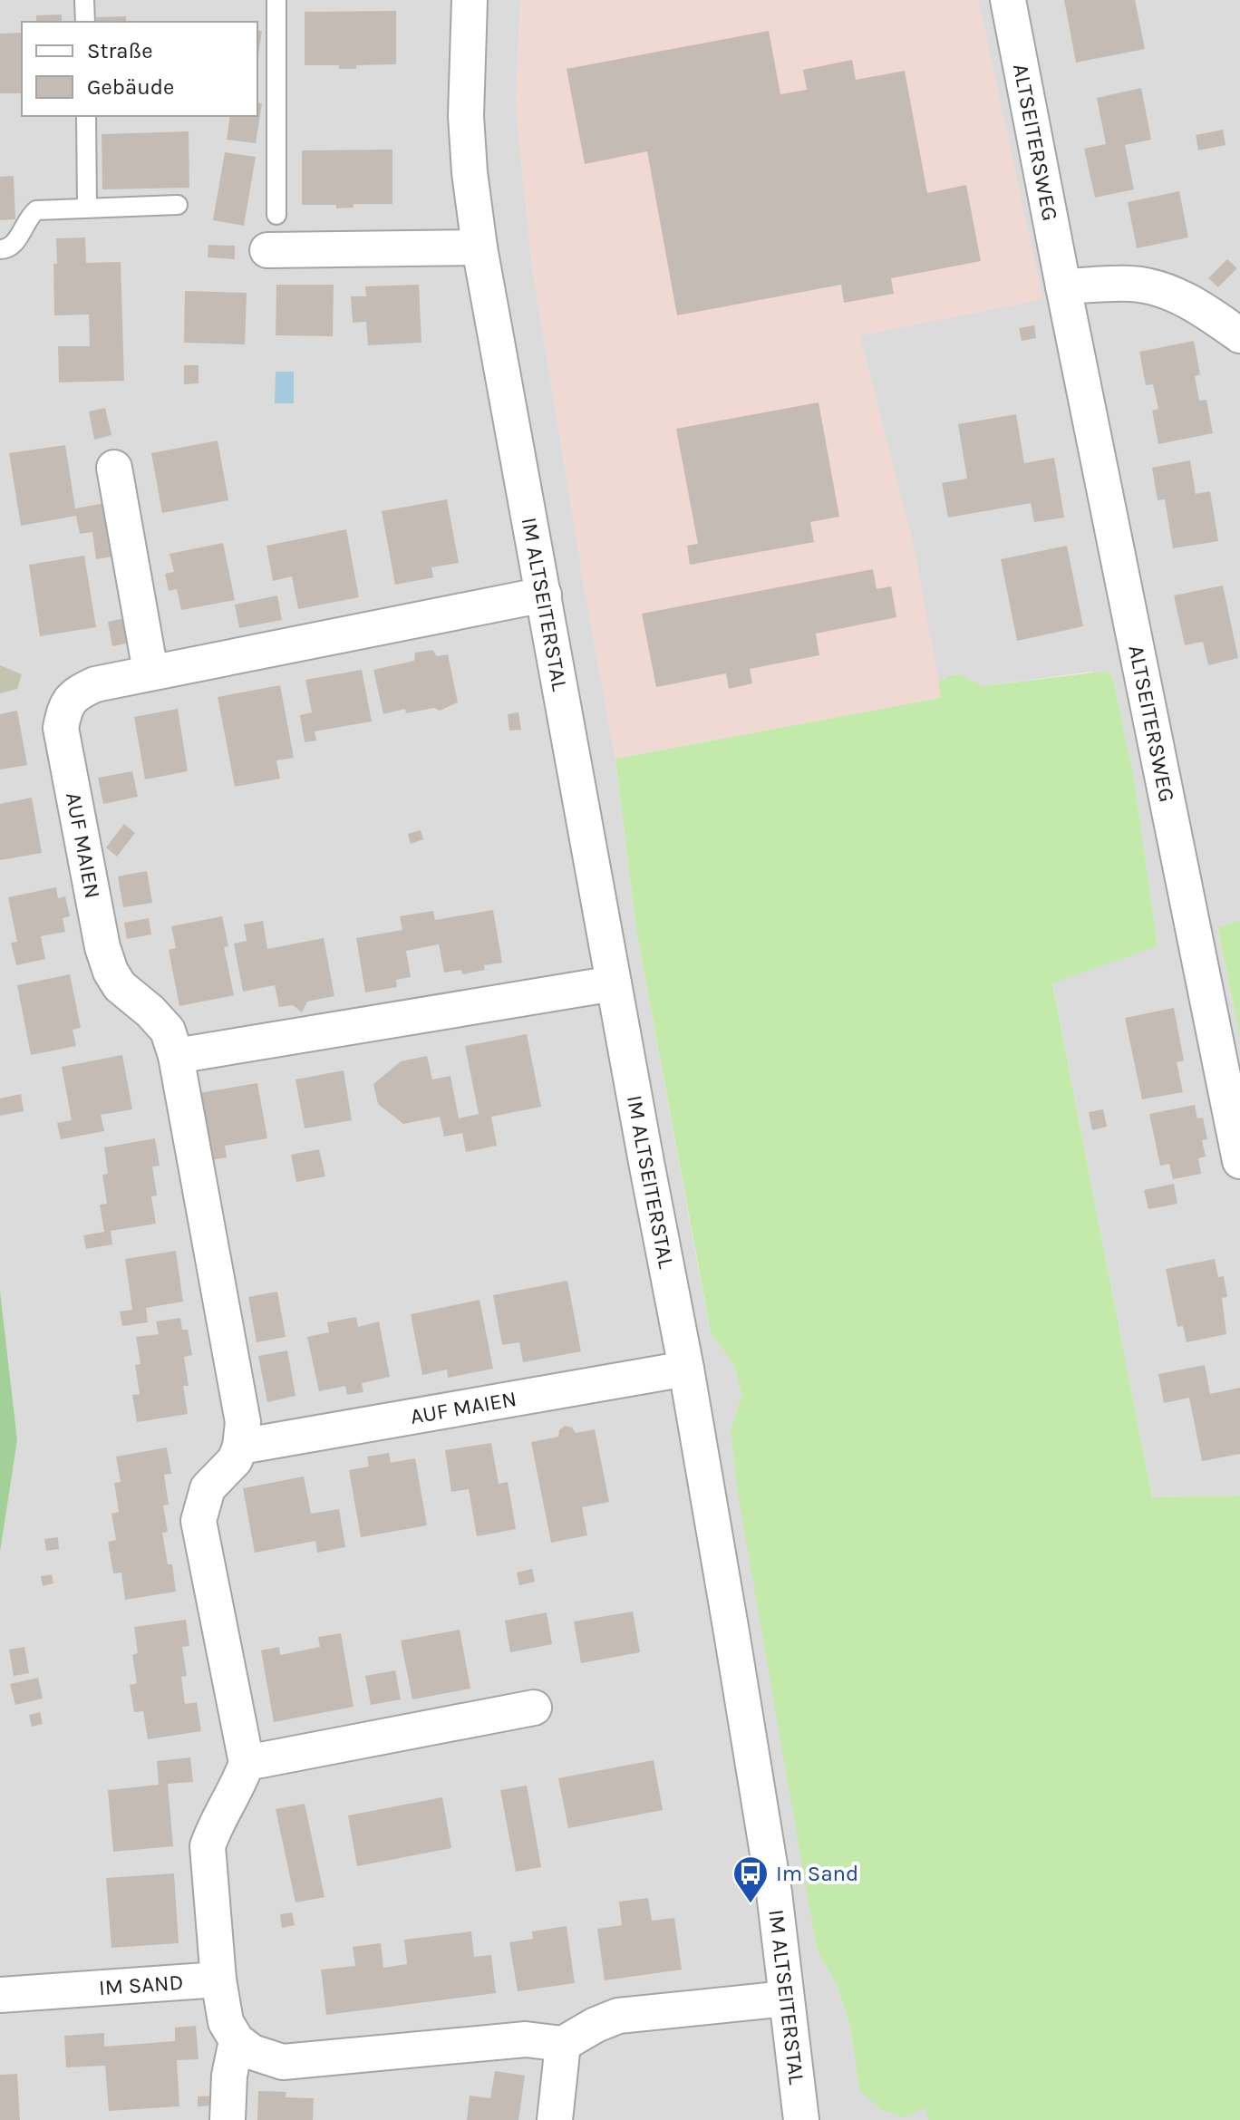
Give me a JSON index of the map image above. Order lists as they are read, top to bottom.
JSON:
{
  "streets": {
    "street": [
      "ALTSEITERSWEG",
      "IM ALTSEITERSTAL",
      "AUF MAIEN",
      "IM SAND"
    ]
  },
  "crossings": [
    ["IM ALTSEITERSTAL", "AUF MAIEN"]
  ],
  "places": {
    "bus stop": ["Im Sand"]
  },
  "legend": ["Straße", "Gebäude"]
}
